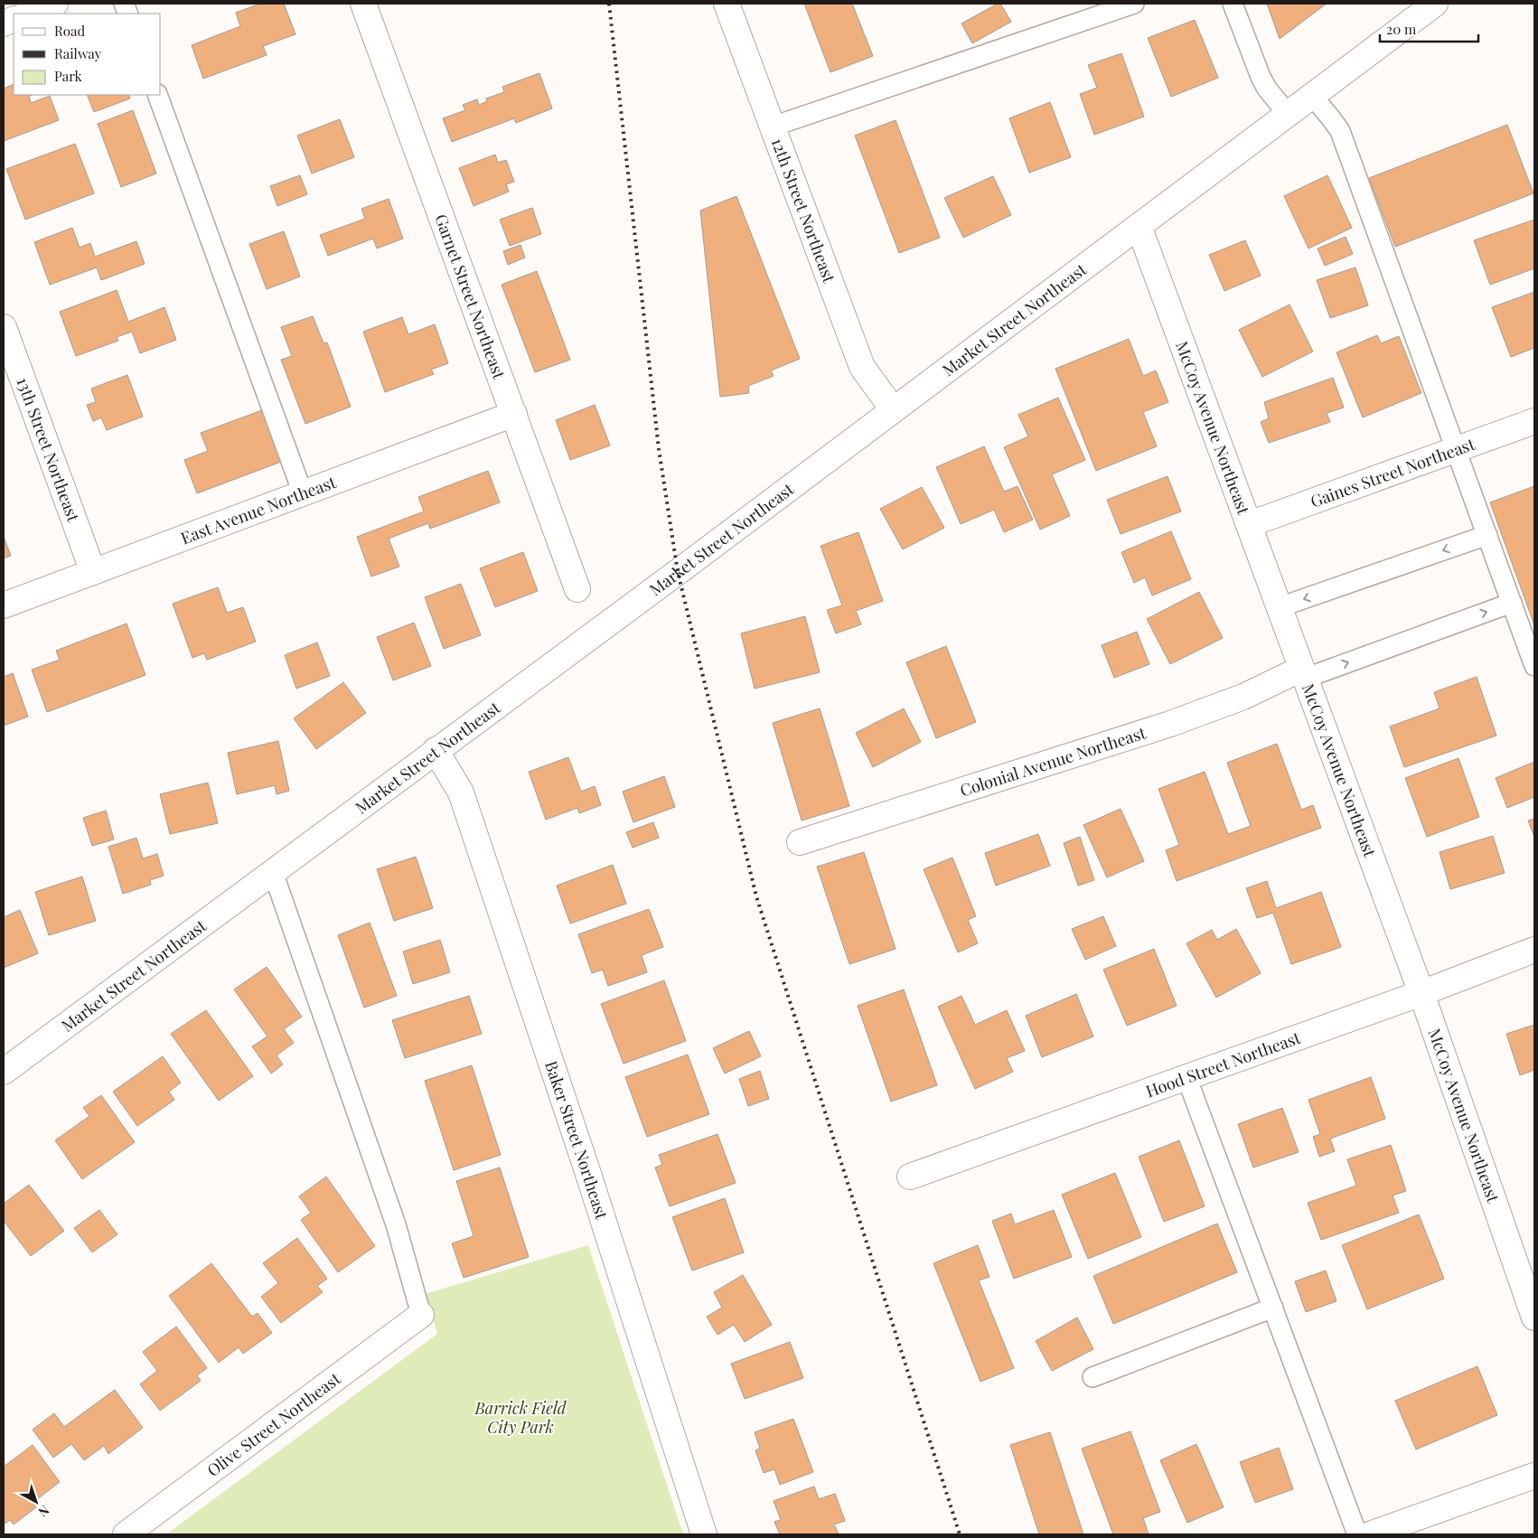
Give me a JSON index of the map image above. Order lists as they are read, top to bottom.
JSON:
{
  "streets": {
    "street": [
      "12th Street Northeast",
      "Garnet Street Northeast",
      "Market Street Northeast",
      "McCoy Avenue Northeast",
      "13th Street Northeast",
      "Gaines Street Northeast",
      "East Avenue Northeast",
      "Colonial Avenue Northeast",
      "Hood Street Northeast",
      "Baker Street Northeast",
      "Olive Street Northeast"
    ]
  },
  "crossings": [
    ["12th Street Northeast", "Market Street Northeast"],
    ["Garnet Street Northeast", "East Avenue Northeast"],
    ["Market Street Northeast", "McCoy Avenue Northeast"],
    ["Market Street Northeast", "Baker Street Northeast"],
    ["McCoy Avenue Northeast", "Gaines Street Northeast"],
    ["McCoy Avenue Northeast", "Colonial Avenue Northeast"],
    ["McCoy Avenue Northeast", "Hood Street Northeast"],
    ["13th Street Northeast", "East Avenue Northeast"]
  ],
  "parks": ["Barrick Field City Park"],
  "legend": ["Road", "Railway", "Park"],
  "scale_bar": "20 m",
  "north": "bottom right"
}
